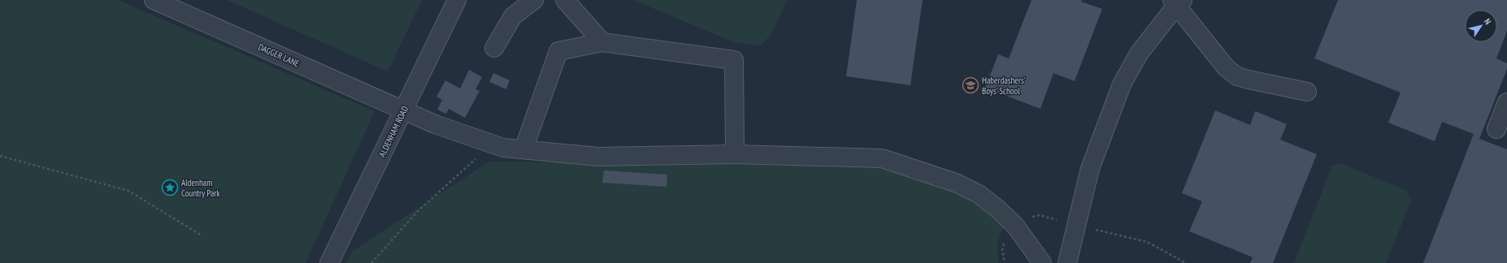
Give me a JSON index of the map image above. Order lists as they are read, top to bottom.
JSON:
{
  "streets": {
    "street": ["DAGGER LANE", "ALDENHAM ROAD"]
  },
  "crossings": [
    ["DAGGER LANE", "ALDENHAM ROAD"]
  ],
  "places": {
    "school or university": ["Haberdashers' Boys' School"],
    "place": ["Aldenham Country Park"]
  },
  "north": "top right"
}
